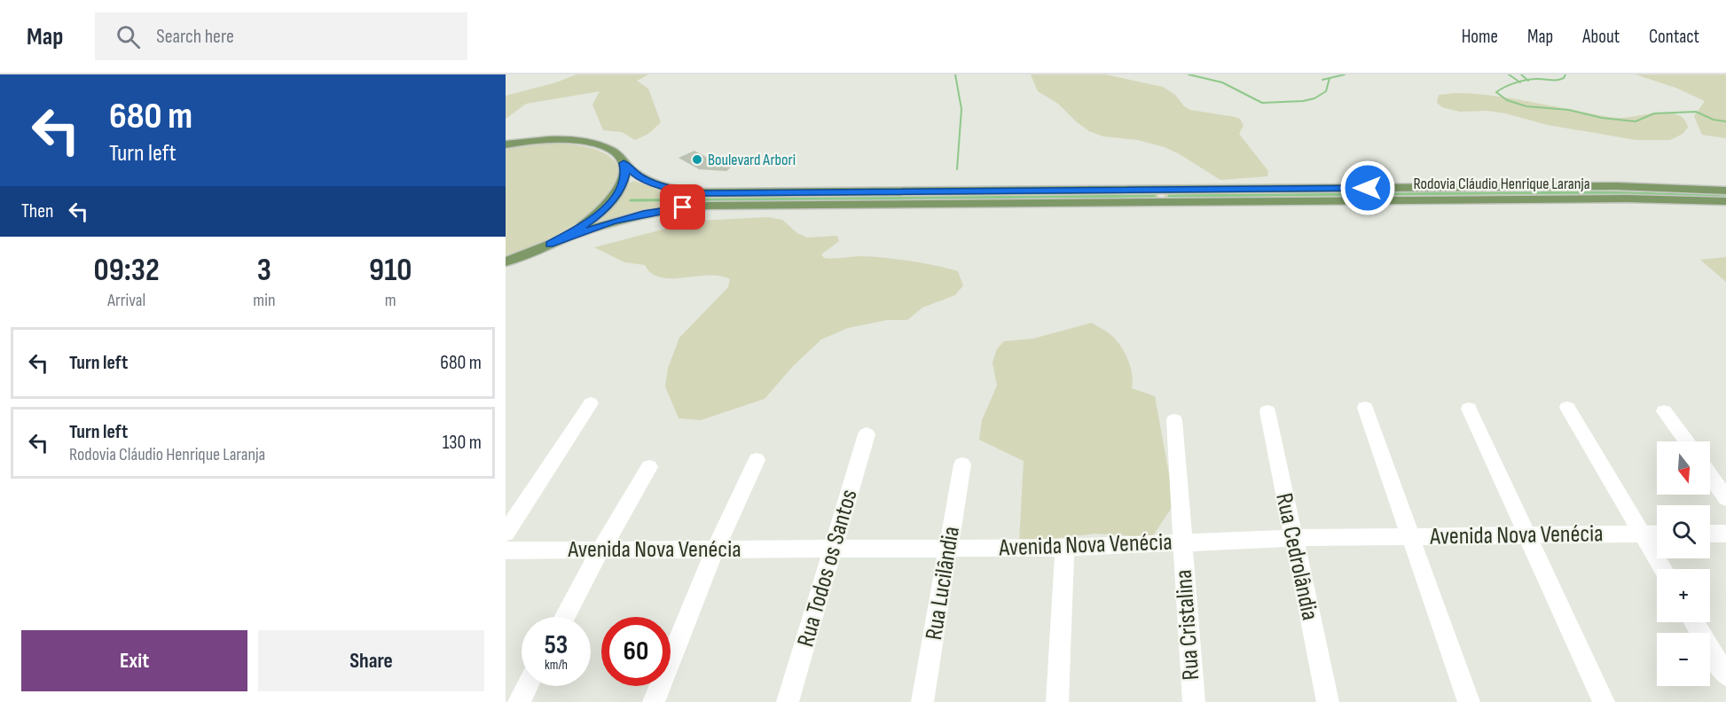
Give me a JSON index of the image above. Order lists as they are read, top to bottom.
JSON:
{
  "streets": {
    "main road": ["Rodovia Cláudio Henrique Laranja"],
    "street": [
      "Avenida Nova Venécia",
      "Rua Cedrolândia",
      "Rua Todos os Santos",
      "Rua Lucilândia",
      "Rua Cristalina"
    ]
  },
  "crossings": [
    ["Avenida Nova Venécia", "Rua Cedrolândia"],
    ["Avenida Nova Venécia", "Rua Todos os Santos"],
    ["Avenida Nova Venécia", "Rua Lucilândia"],
    ["Avenida Nova Venécia", "Rua Cristalina"]
  ],
  "places": ["Boulevard Arbori"],
  "north": "bottom",
  "page": {
    "header": "Map",
    "search": "Search here",
    "nav": [
      "Home",
      "Map",
      "About",
      "Contact"
    ],
    "turn": ["680 m", "Turn left"],
    "then": "Then",
    "eta": [
      "09:32",
      "Arrival",
      "3",
      "min",
      "910",
      "m"
    ],
    "list": [
      {
        "name": "Turn left",
        "value": "680 m"
      },
      {
        "name": "Turn left",
        "note": "Rodovia Cláudio Henrique Laranja",
        "value": "130 m"
      }
    ],
    "map_buttons": ["+", "−"],
    "speed": "53 km/h",
    "limit": "60",
    "buttons": ["Exit", "Share"]
  }
}
